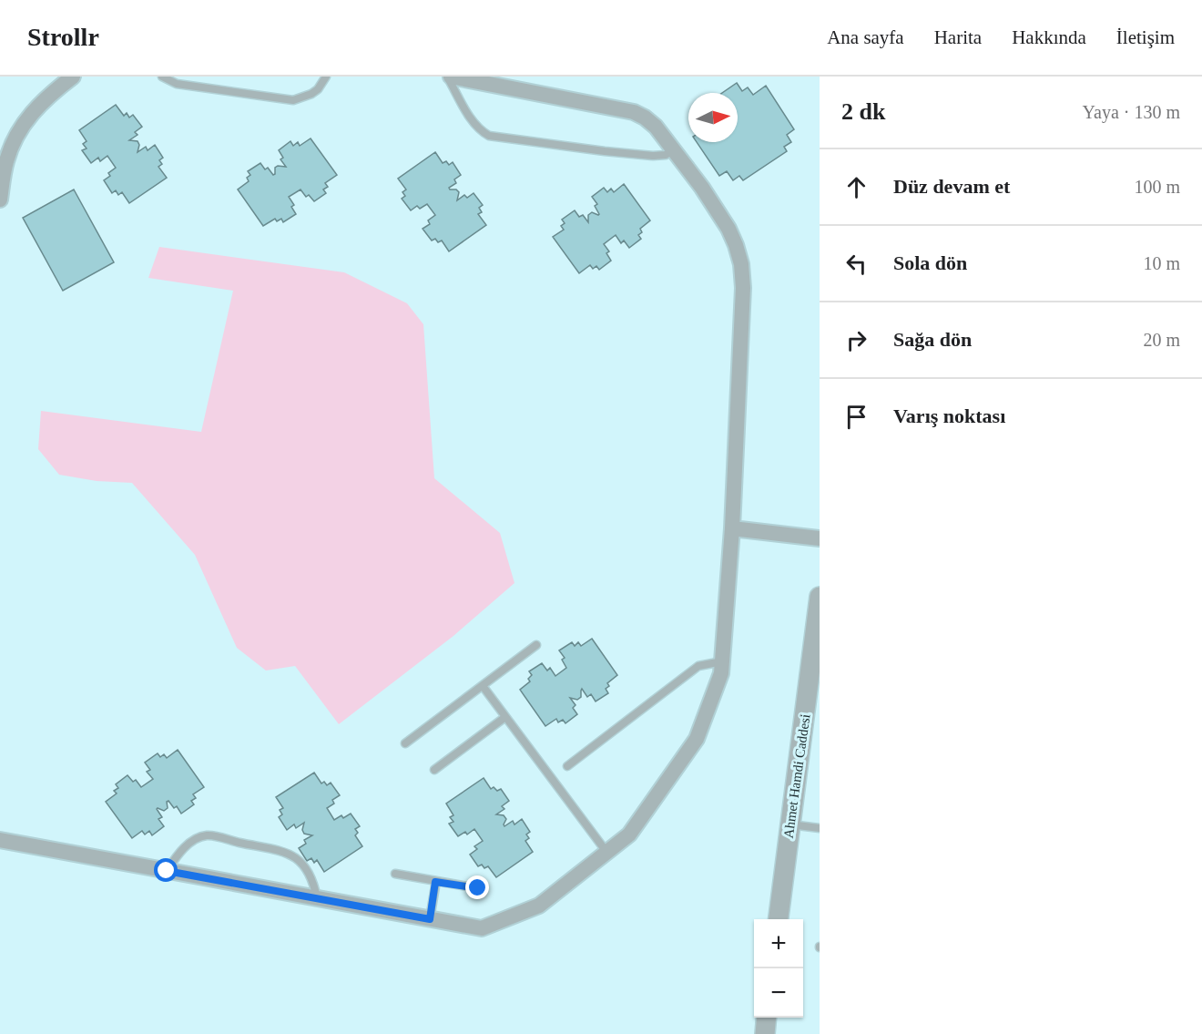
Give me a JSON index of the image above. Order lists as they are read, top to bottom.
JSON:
{
  "streets": {
    "street": ["Ahmet Hamdi Caddesi"]
  },
  "north": "right",
  "page": {
    "header": "Strollr",
    "nav": [
      "Ana sayfa",
      "Harita",
      "Hakkında",
      "İletişim"
    ],
    "heading": ["2 dk", "Yaya · 130 m"],
    "list": [
      ["Düz devam et", "100 m"],
      ["Sola dön", "10 m"],
      ["Sağa dön", "20 m"],
      "Varış noktası"
    ],
    "map_buttons": ["+", "−"]
  }
}
